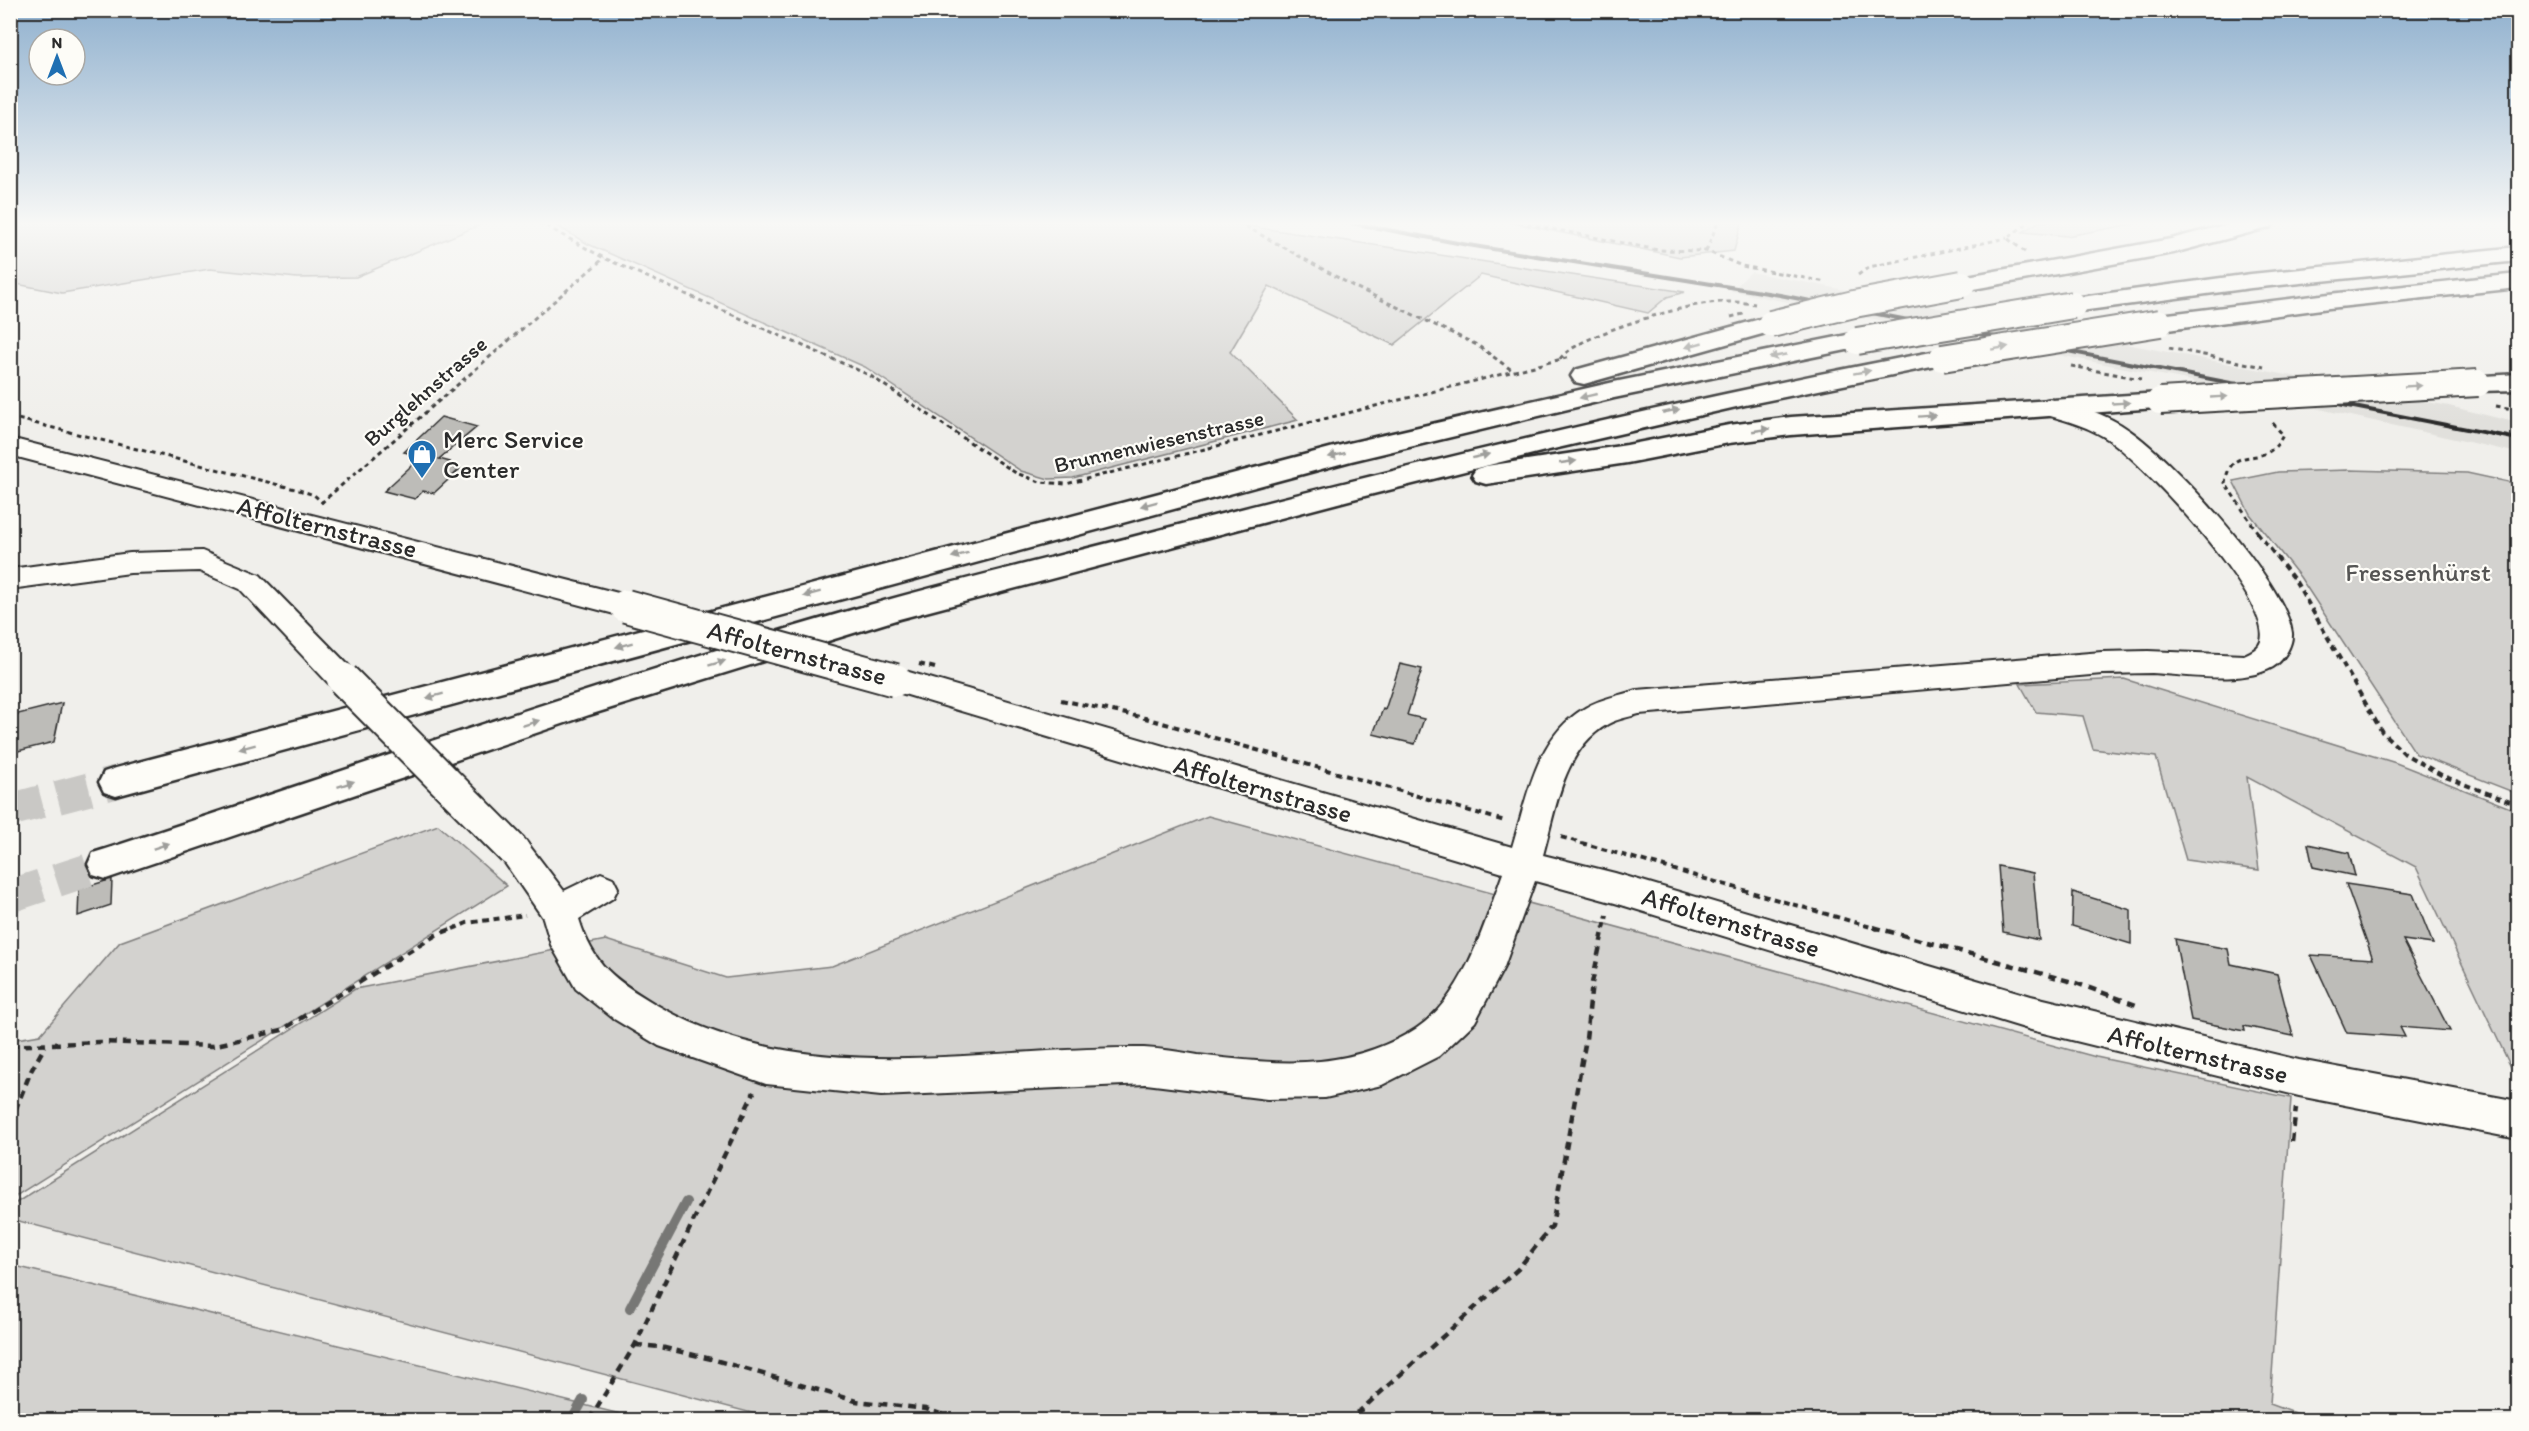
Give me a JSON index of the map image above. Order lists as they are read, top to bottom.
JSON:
{
  "streets": {
    "street": ["Affolternstrasse"],
    "path": ["Burglehnstrasse", "Brunnenwiesenstrasse"]
  },
  "parks": ["Fressenhürst"],
  "places": {
    "shop": ["Merc Service Center"]
  },
  "north": "top"
}
